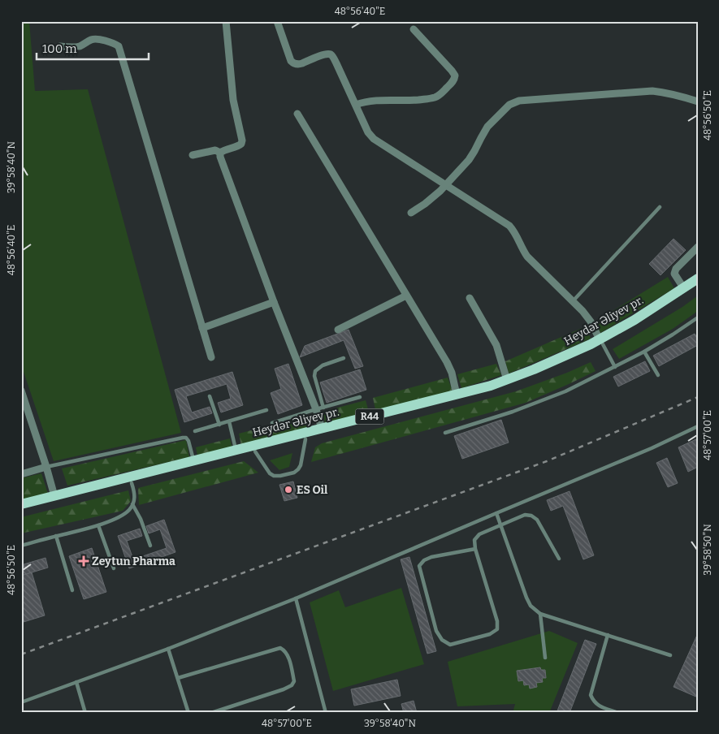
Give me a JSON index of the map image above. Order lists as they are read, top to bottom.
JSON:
{
  "streets": {
    "main road": ["Heydər Əliyev pr.", "R44"]
  },
  "places": {
    "other": ["ES Oil"],
    "health": ["Zeytun Pharma"]
  },
  "scale_bar": "100 m",
  "coordinates": [
    "48°56'40\"E",
    "48°56'50\"E",
    "39°58'40\"N",
    "48°57'00\"E",
    "39°58'50\"N"
  ]
}
